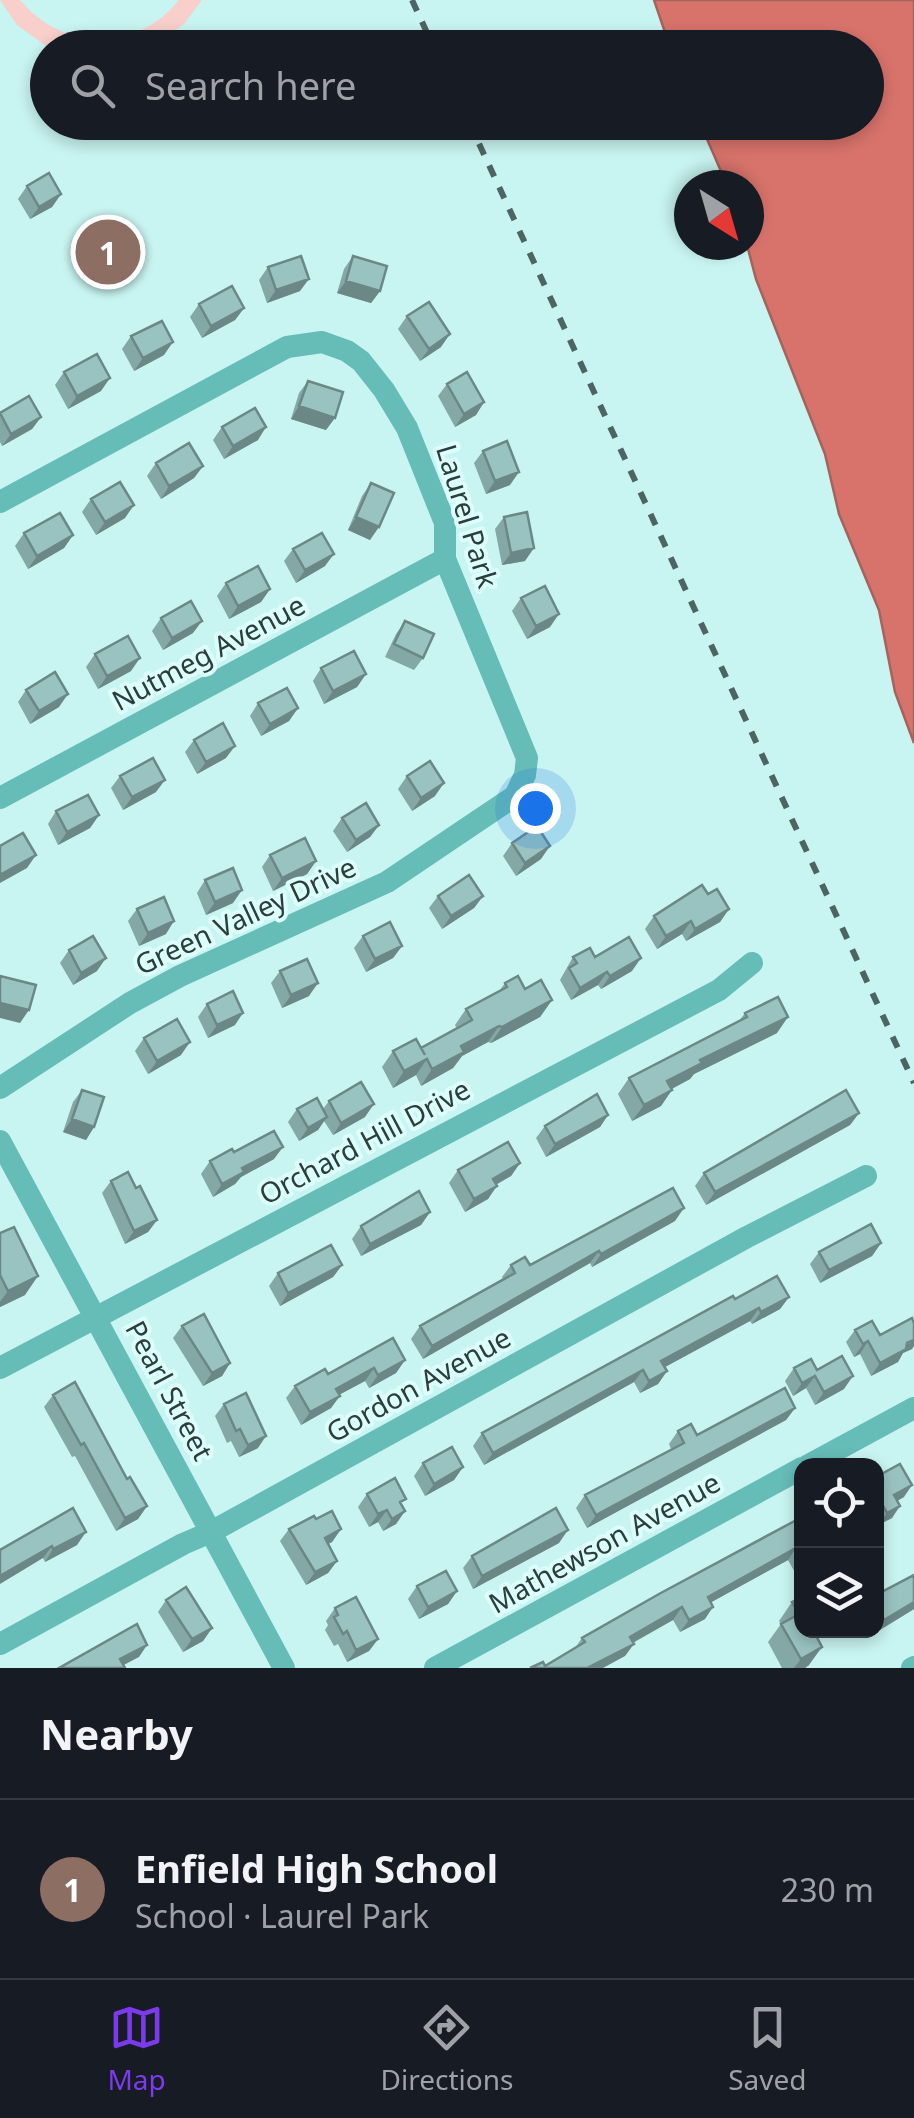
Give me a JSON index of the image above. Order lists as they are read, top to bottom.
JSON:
{
  "streets": {
    "street": [
      "Laurel Park",
      "Nutmeg Avenue",
      "Green Valley Drive",
      "Orchard Hill Drive",
      "Gordon Avenue",
      "Pearl Street",
      "Mathewson Avenue"
    ]
  },
  "crossings": [
    ["Laurel Park", "Nutmeg Avenue"],
    ["Laurel Park", "Green Valley Drive"],
    ["Orchard Hill Drive", "Pearl Street"],
    ["Gordon Avenue", "Pearl Street"]
  ],
  "north": "bottom right",
  "page": {
    "search": "Search here",
    "pins": "1",
    "heading": "Nearby",
    "list": [
      {
        "mark": "1",
        "name": "Enfield High School",
        "note": "School · Laurel Park",
        "value": "230 m"
      }
    ],
    "nav": ["Map", "Directions", "Saved"]
  }
}
